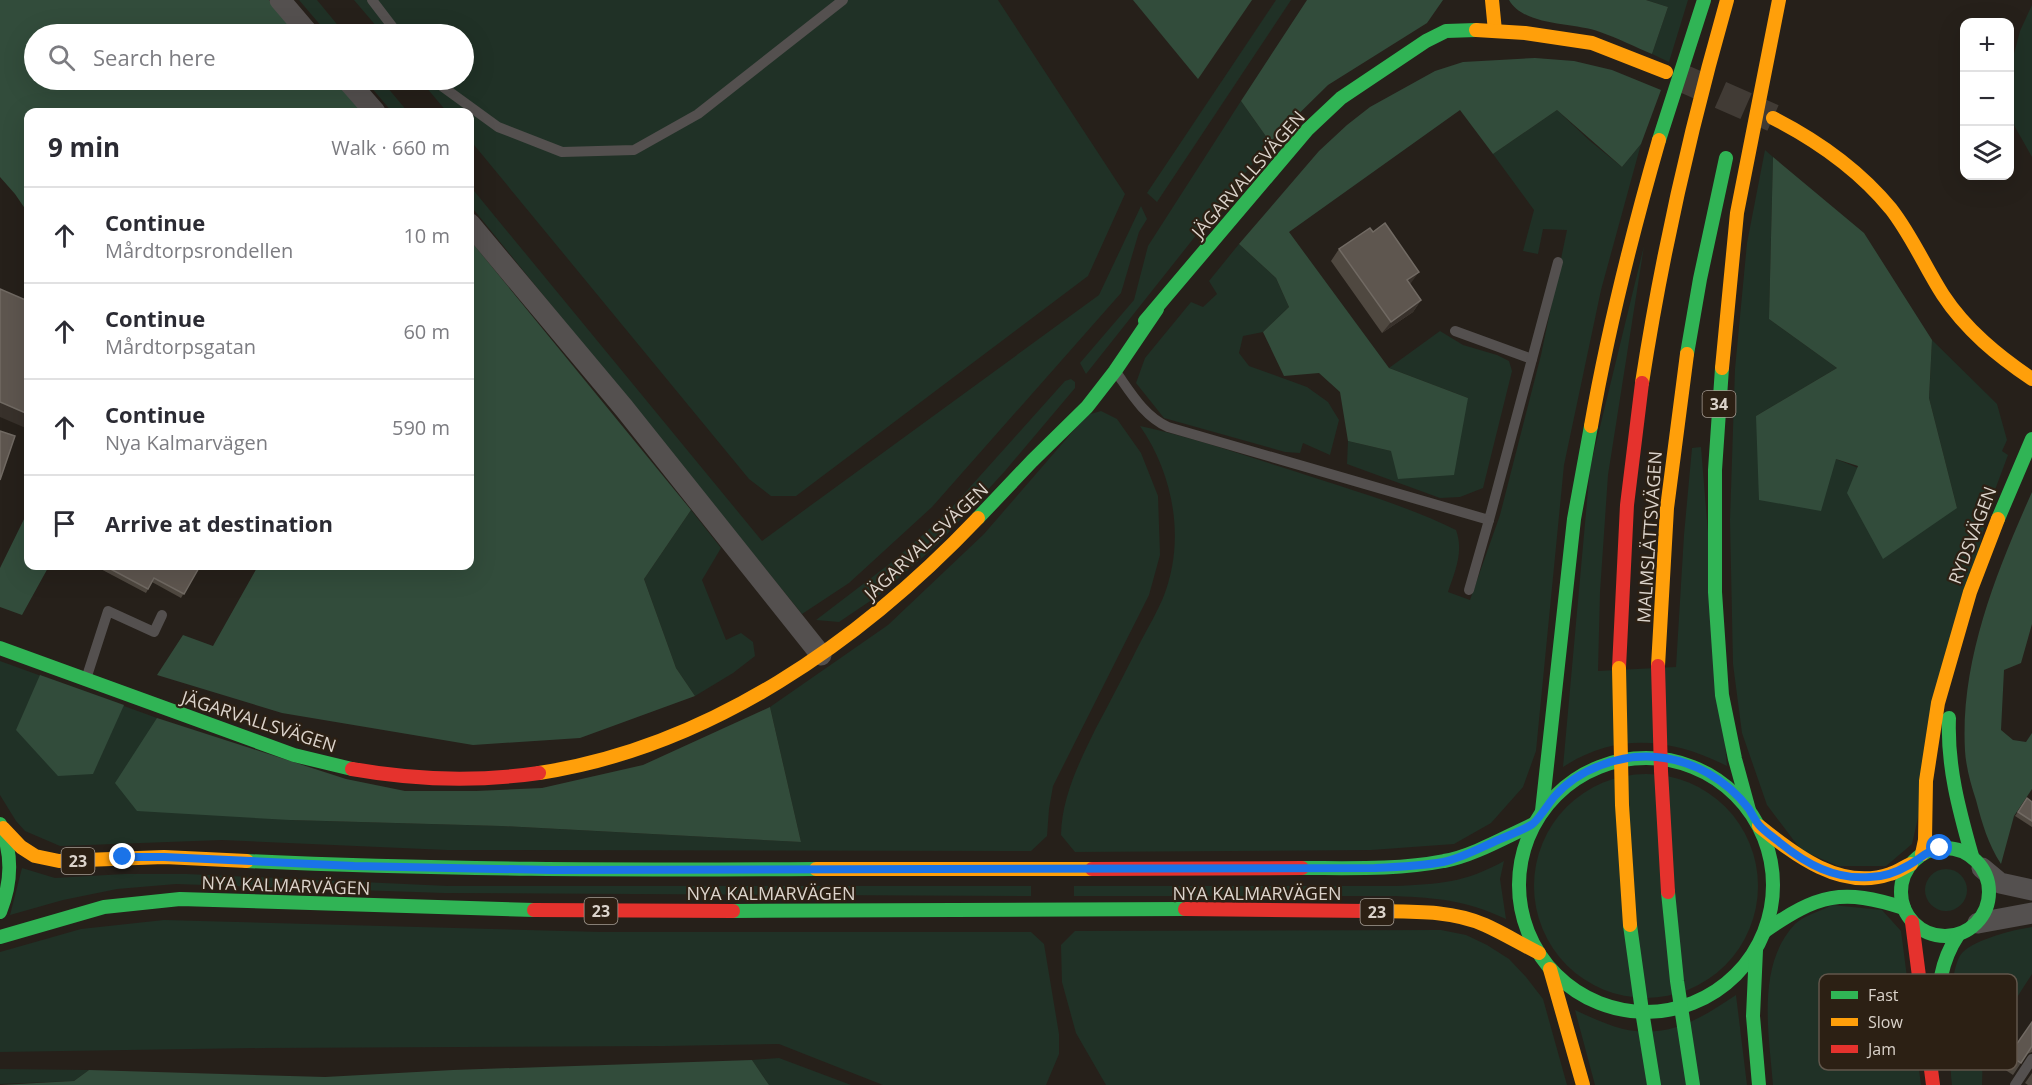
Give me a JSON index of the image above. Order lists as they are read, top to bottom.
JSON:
{
  "streets": {
    "main road": [
      "JÄGARVALLSVÄGEN",
      "34",
      "RYDSVÄGEN",
      "MALMSLÄTTSVÄGEN",
      "23",
      "NYA KALMARVÄGEN"
    ]
  },
  "crossings": [
    ["34", "NYA KALMARVÄGEN"],
    ["23", "NYA KALMARVÄGEN"]
  ],
  "legend": ["Fast", "Slow", "Jam"],
  "page": {
    "map_buttons": ["+", "−"],
    "search": "Search here",
    "heading": ["9 min", "Walk · 660 m"],
    "list": [
      ["Continue", "Mårdtorpsrondellen", "10 m"],
      ["Continue", "Mårdtorpsgatan", "60 m"],
      ["Continue", "Nya Kalmarvägen", "590 m"],
      "Arrive at destination"
    ]
  }
}
